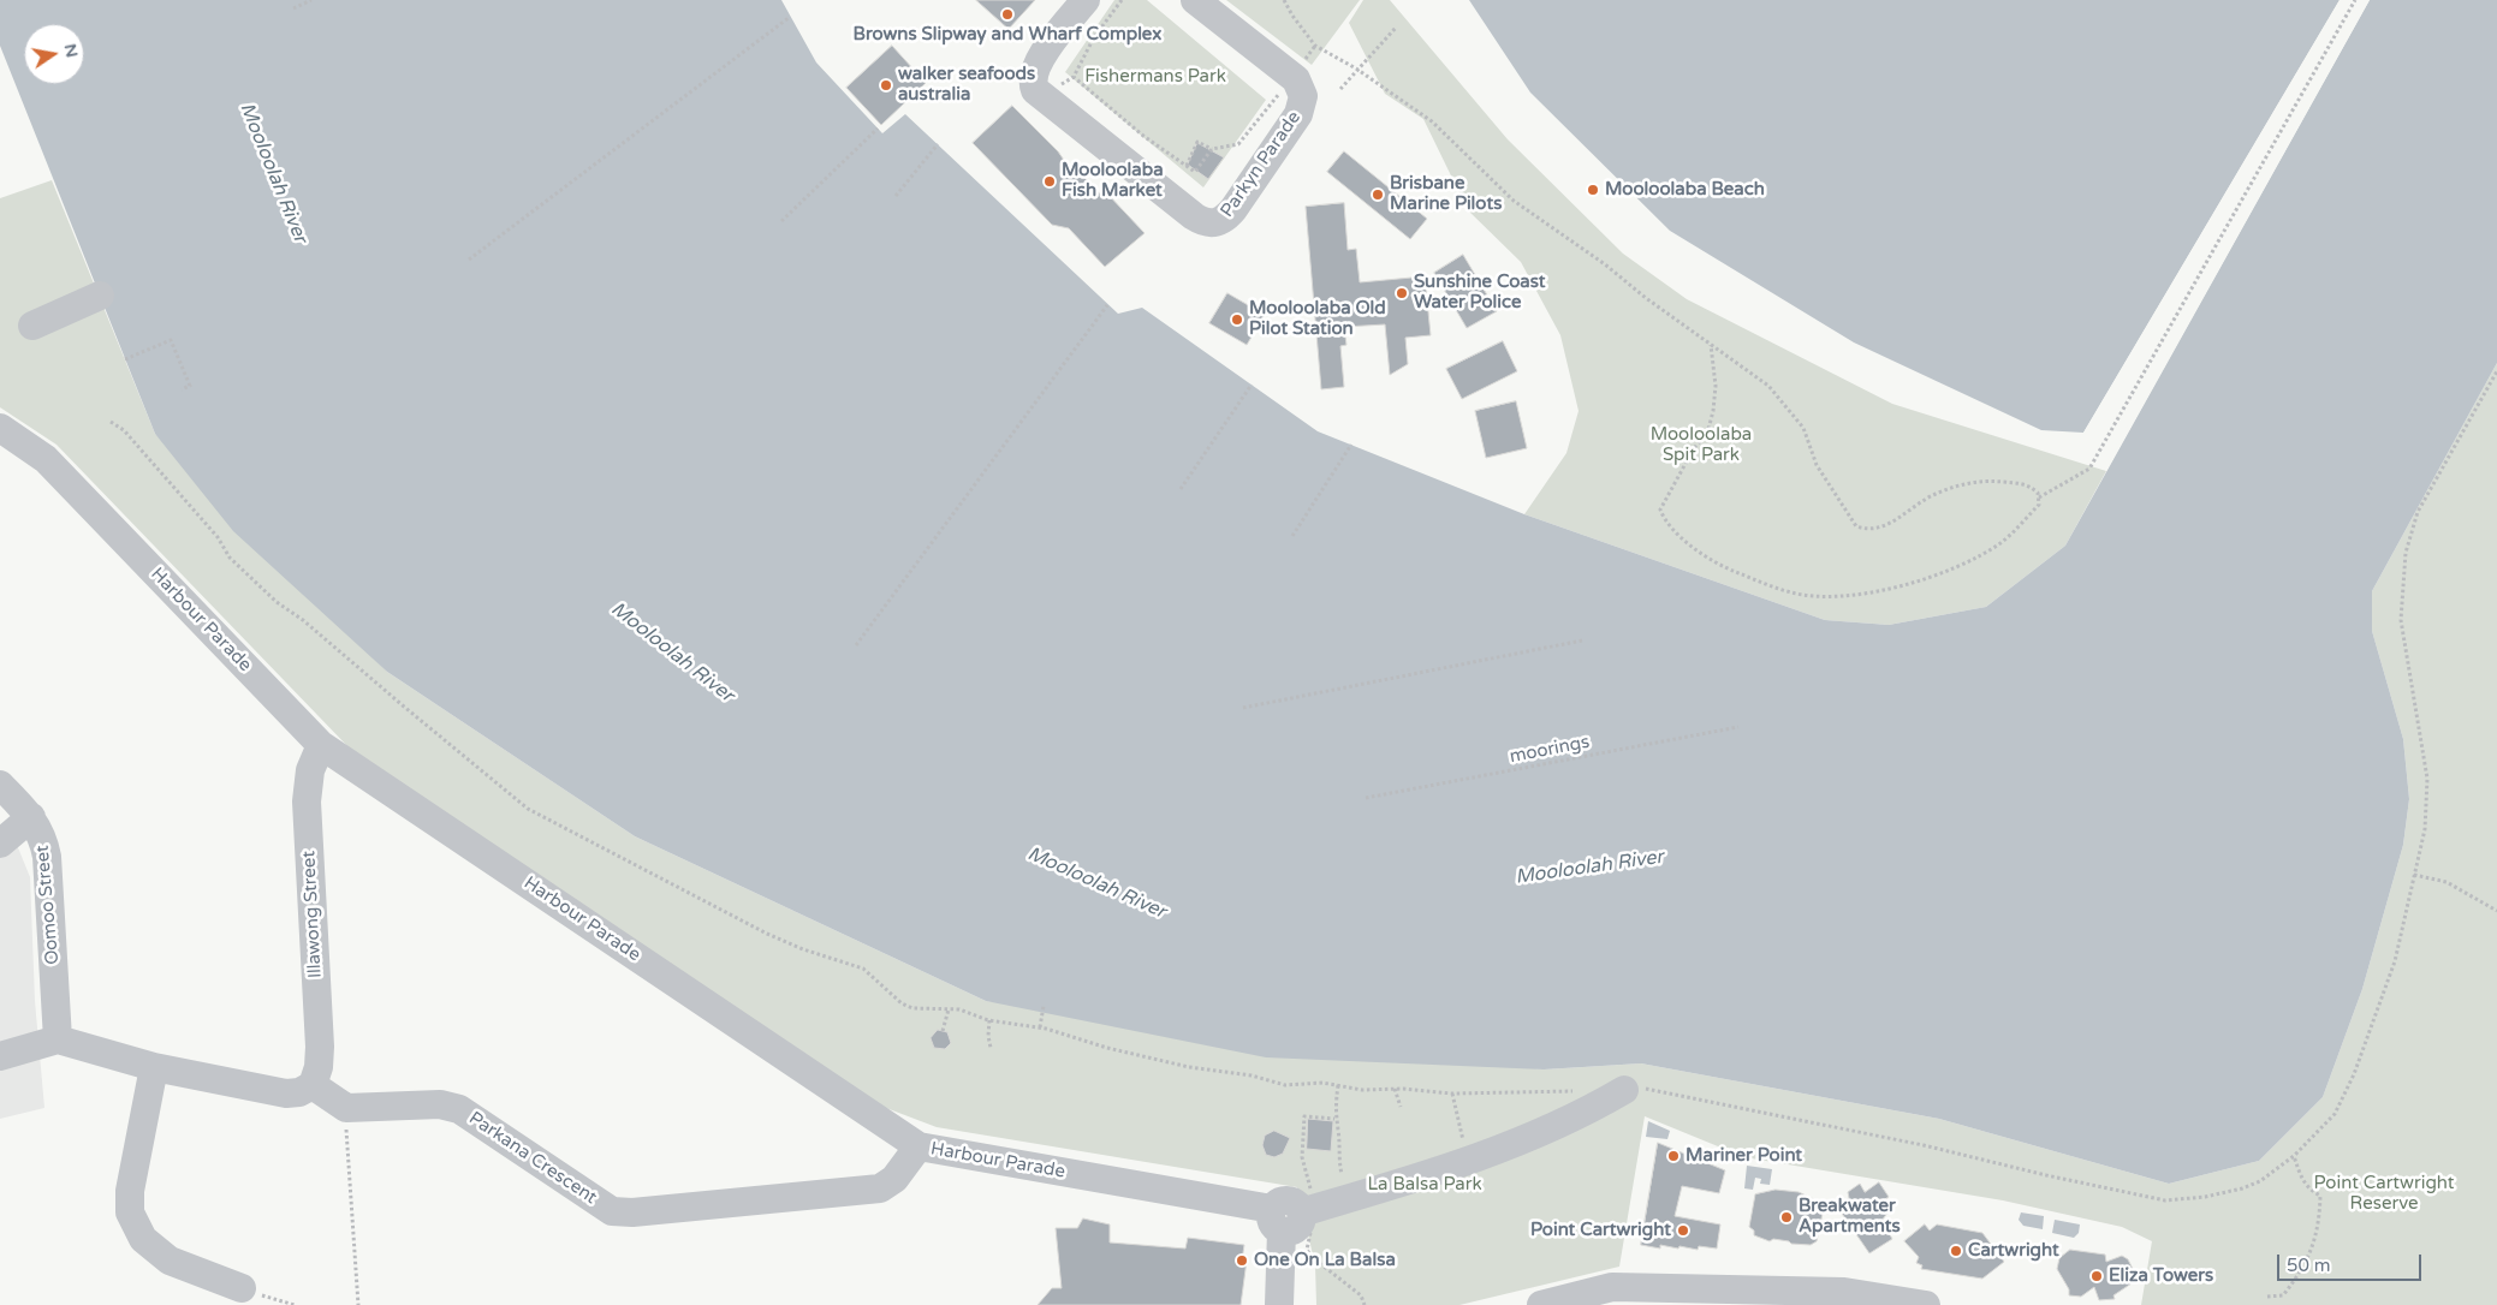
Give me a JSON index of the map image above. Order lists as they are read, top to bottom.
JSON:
{
  "streets": {
    "street": [
      "Parkyn Parade",
      "Harbour Parade",
      "Oomoo Street",
      "Illawong Street",
      "Parkana Crescent"
    ],
    "path": ["moorings"]
  },
  "crossings": [
    ["Harbour Parade", "Illawong Street"],
    ["Harbour Parade", "Parkana Crescent"]
  ],
  "water": ["Mooloolah River"],
  "parks": [
    "Fishermans Park",
    "Mooloolaba Spit Park",
    "Point Cartwright Reserve",
    "La Balsa Park"
  ],
  "places": [
    "Browns Slipway and Wharf Complex",
    "walker seafoods australia",
    "Mooloolaba Fish Market",
    "Mooloolaba Beach",
    "Brisbane Marine Pilots",
    "Sunshine Coast Water Police",
    "Mooloolaba Old Pilot Station",
    "Mariner Point",
    "Breakwater Apartments",
    "Point Cartwright",
    "Cartwright",
    "One On La Balsa",
    "Eliza Towers"
  ],
  "scale_bar": "50 m",
  "north": "right"
}
